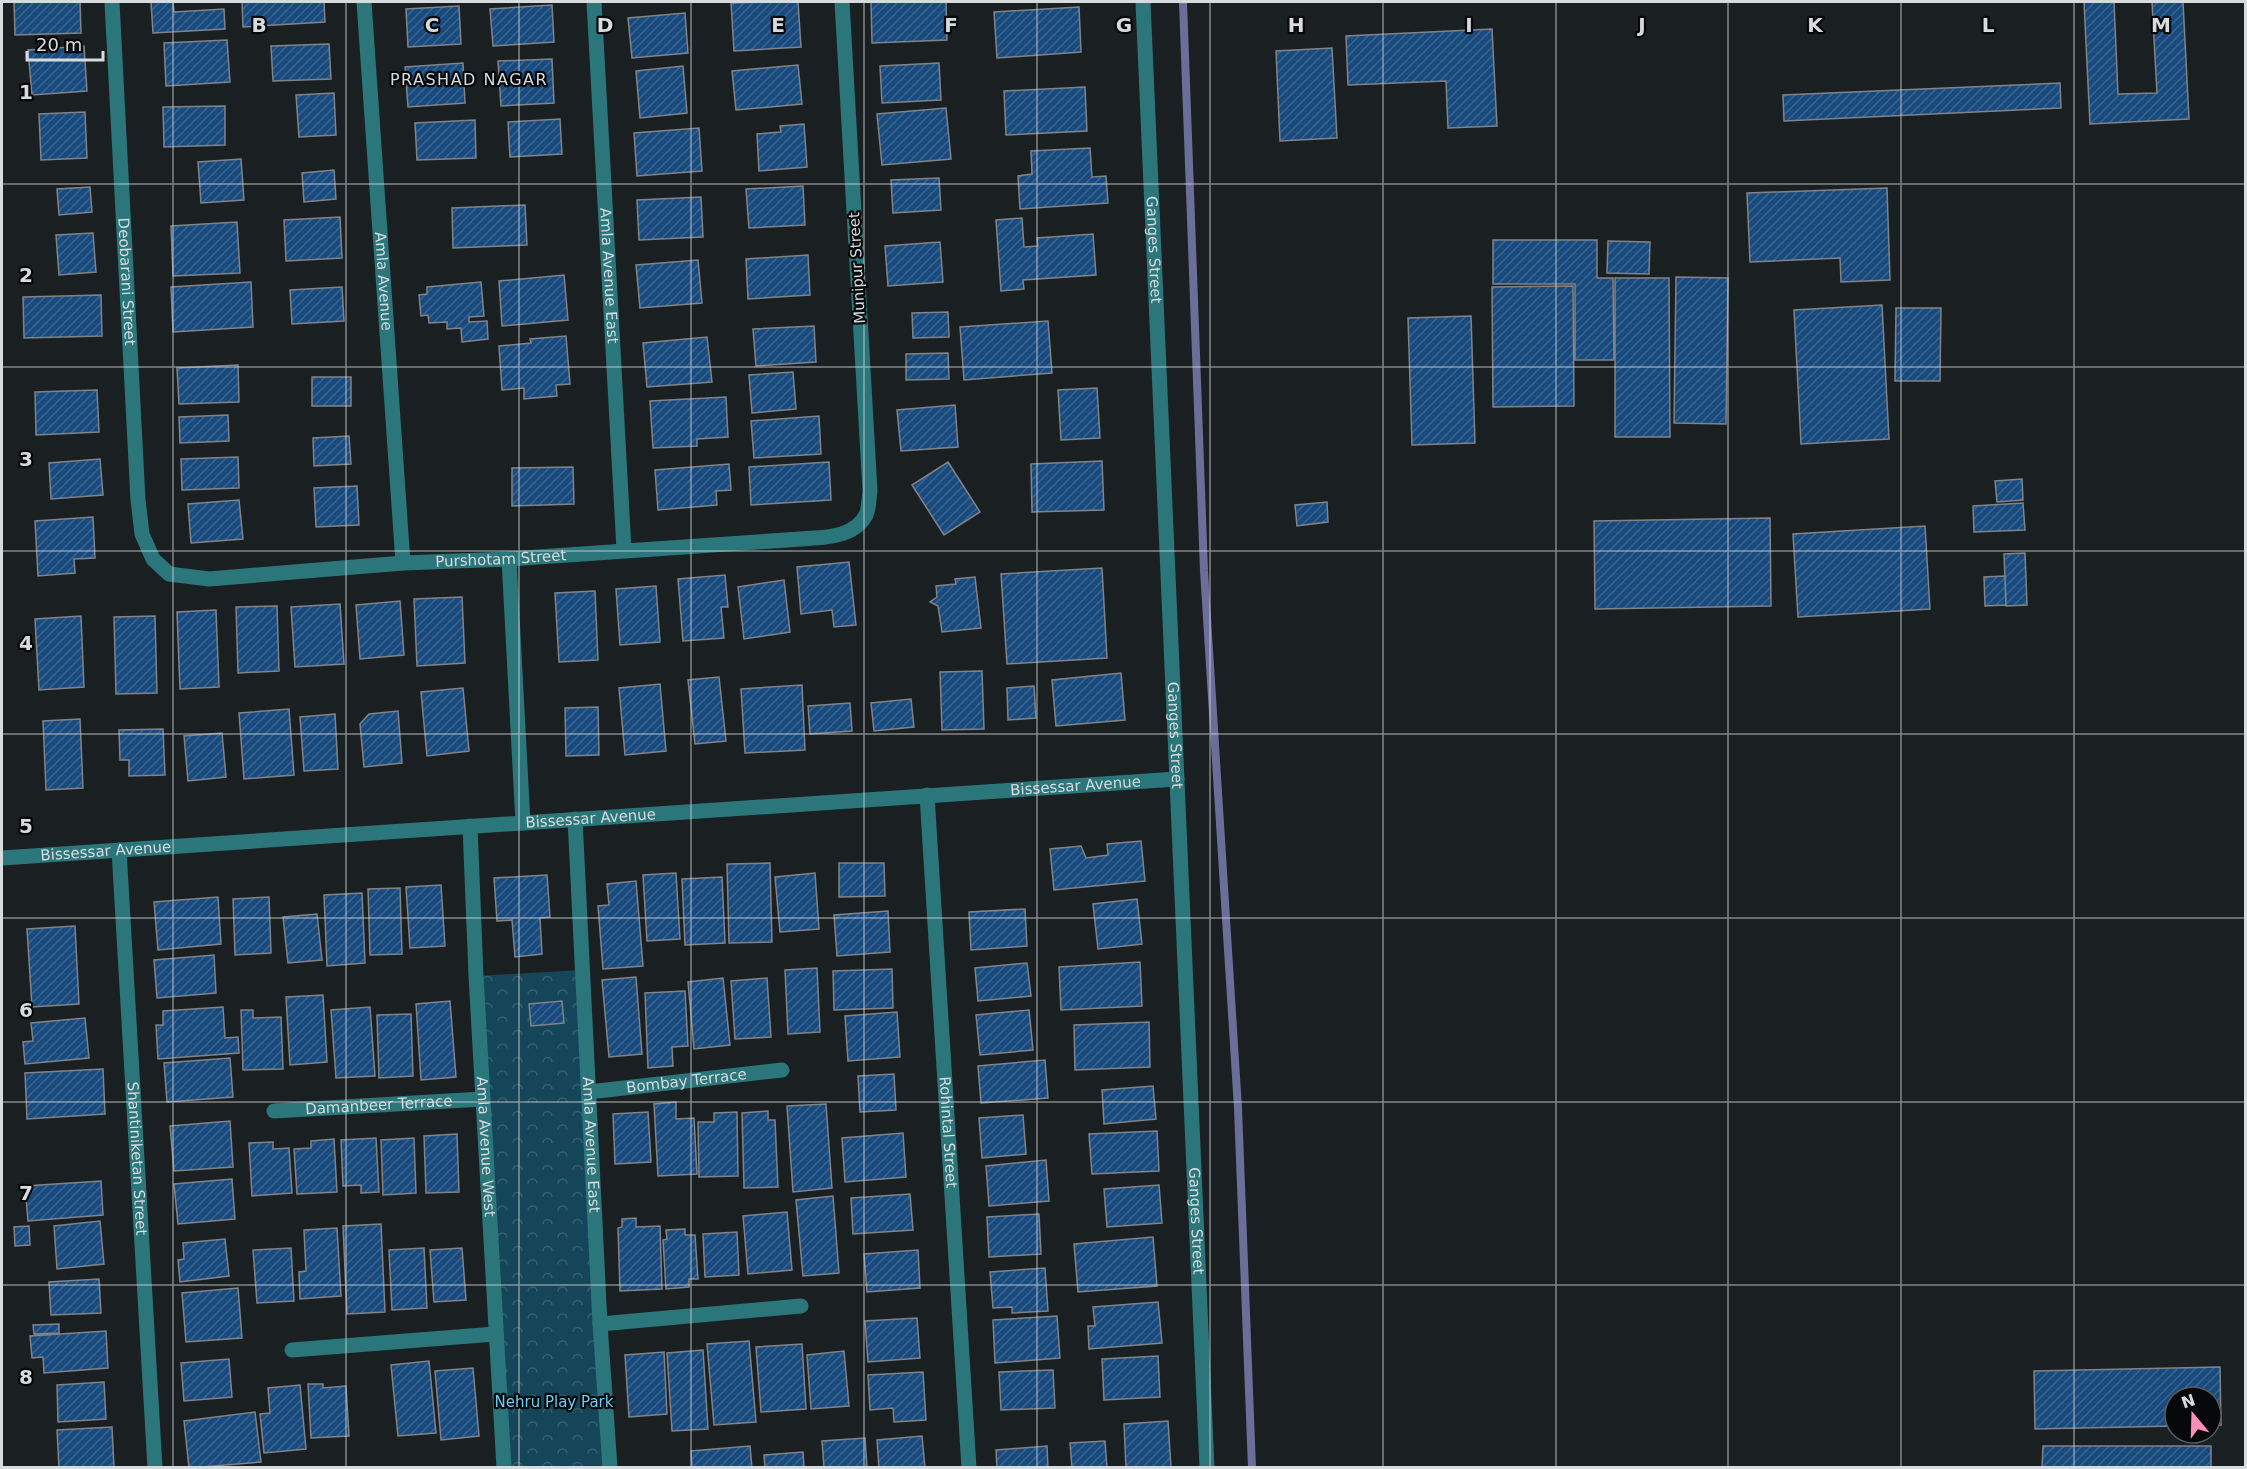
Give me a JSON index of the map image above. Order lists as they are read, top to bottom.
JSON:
{
  "streets": {
    "street": [
      "Ganges Street",
      "Munipur Street",
      "Amla Avenue East",
      "Deobarani Street",
      "Amla Avenue",
      "Purshotam Street",
      "Bissessar Avenue",
      "Bombay Terrace",
      "Damanbeer Terrace",
      "Rohintal Street",
      "Amla Avenue West",
      "Shantiniketan Street"
    ]
  },
  "crossings": [
    ["Ganges Street", "Bissessar Avenue"],
    ["Munipur Street", "Purshotam Street"],
    ["Amla Avenue East", "Purshotam Street"],
    ["Amla Avenue East", "Bissessar Avenue"],
    ["Amla Avenue East", "Bombay Terrace"],
    ["Deobarani Street", "Purshotam Street"],
    ["Amla Avenue", "Purshotam Street"],
    ["Bissessar Avenue", "Rohintal Street"],
    ["Bissessar Avenue", "Amla Avenue West"],
    ["Bissessar Avenue", "Shantiniketan Street"],
    ["Damanbeer Terrace", "Amla Avenue West"]
  ],
  "districts": ["PRASHAD NAGAR"],
  "parks": ["Nehru Play Park"],
  "scale_bar": "20 m",
  "north": "top",
  "grid": {
    "columns": [
      "B",
      "C",
      "D",
      "E",
      "F",
      "G",
      "H",
      "I",
      "J",
      "K",
      "L",
      "M"
    ],
    "rows": [
      "1",
      "2",
      "3",
      "4",
      "5",
      "6",
      "7",
      "8"
    ]
  }
}
